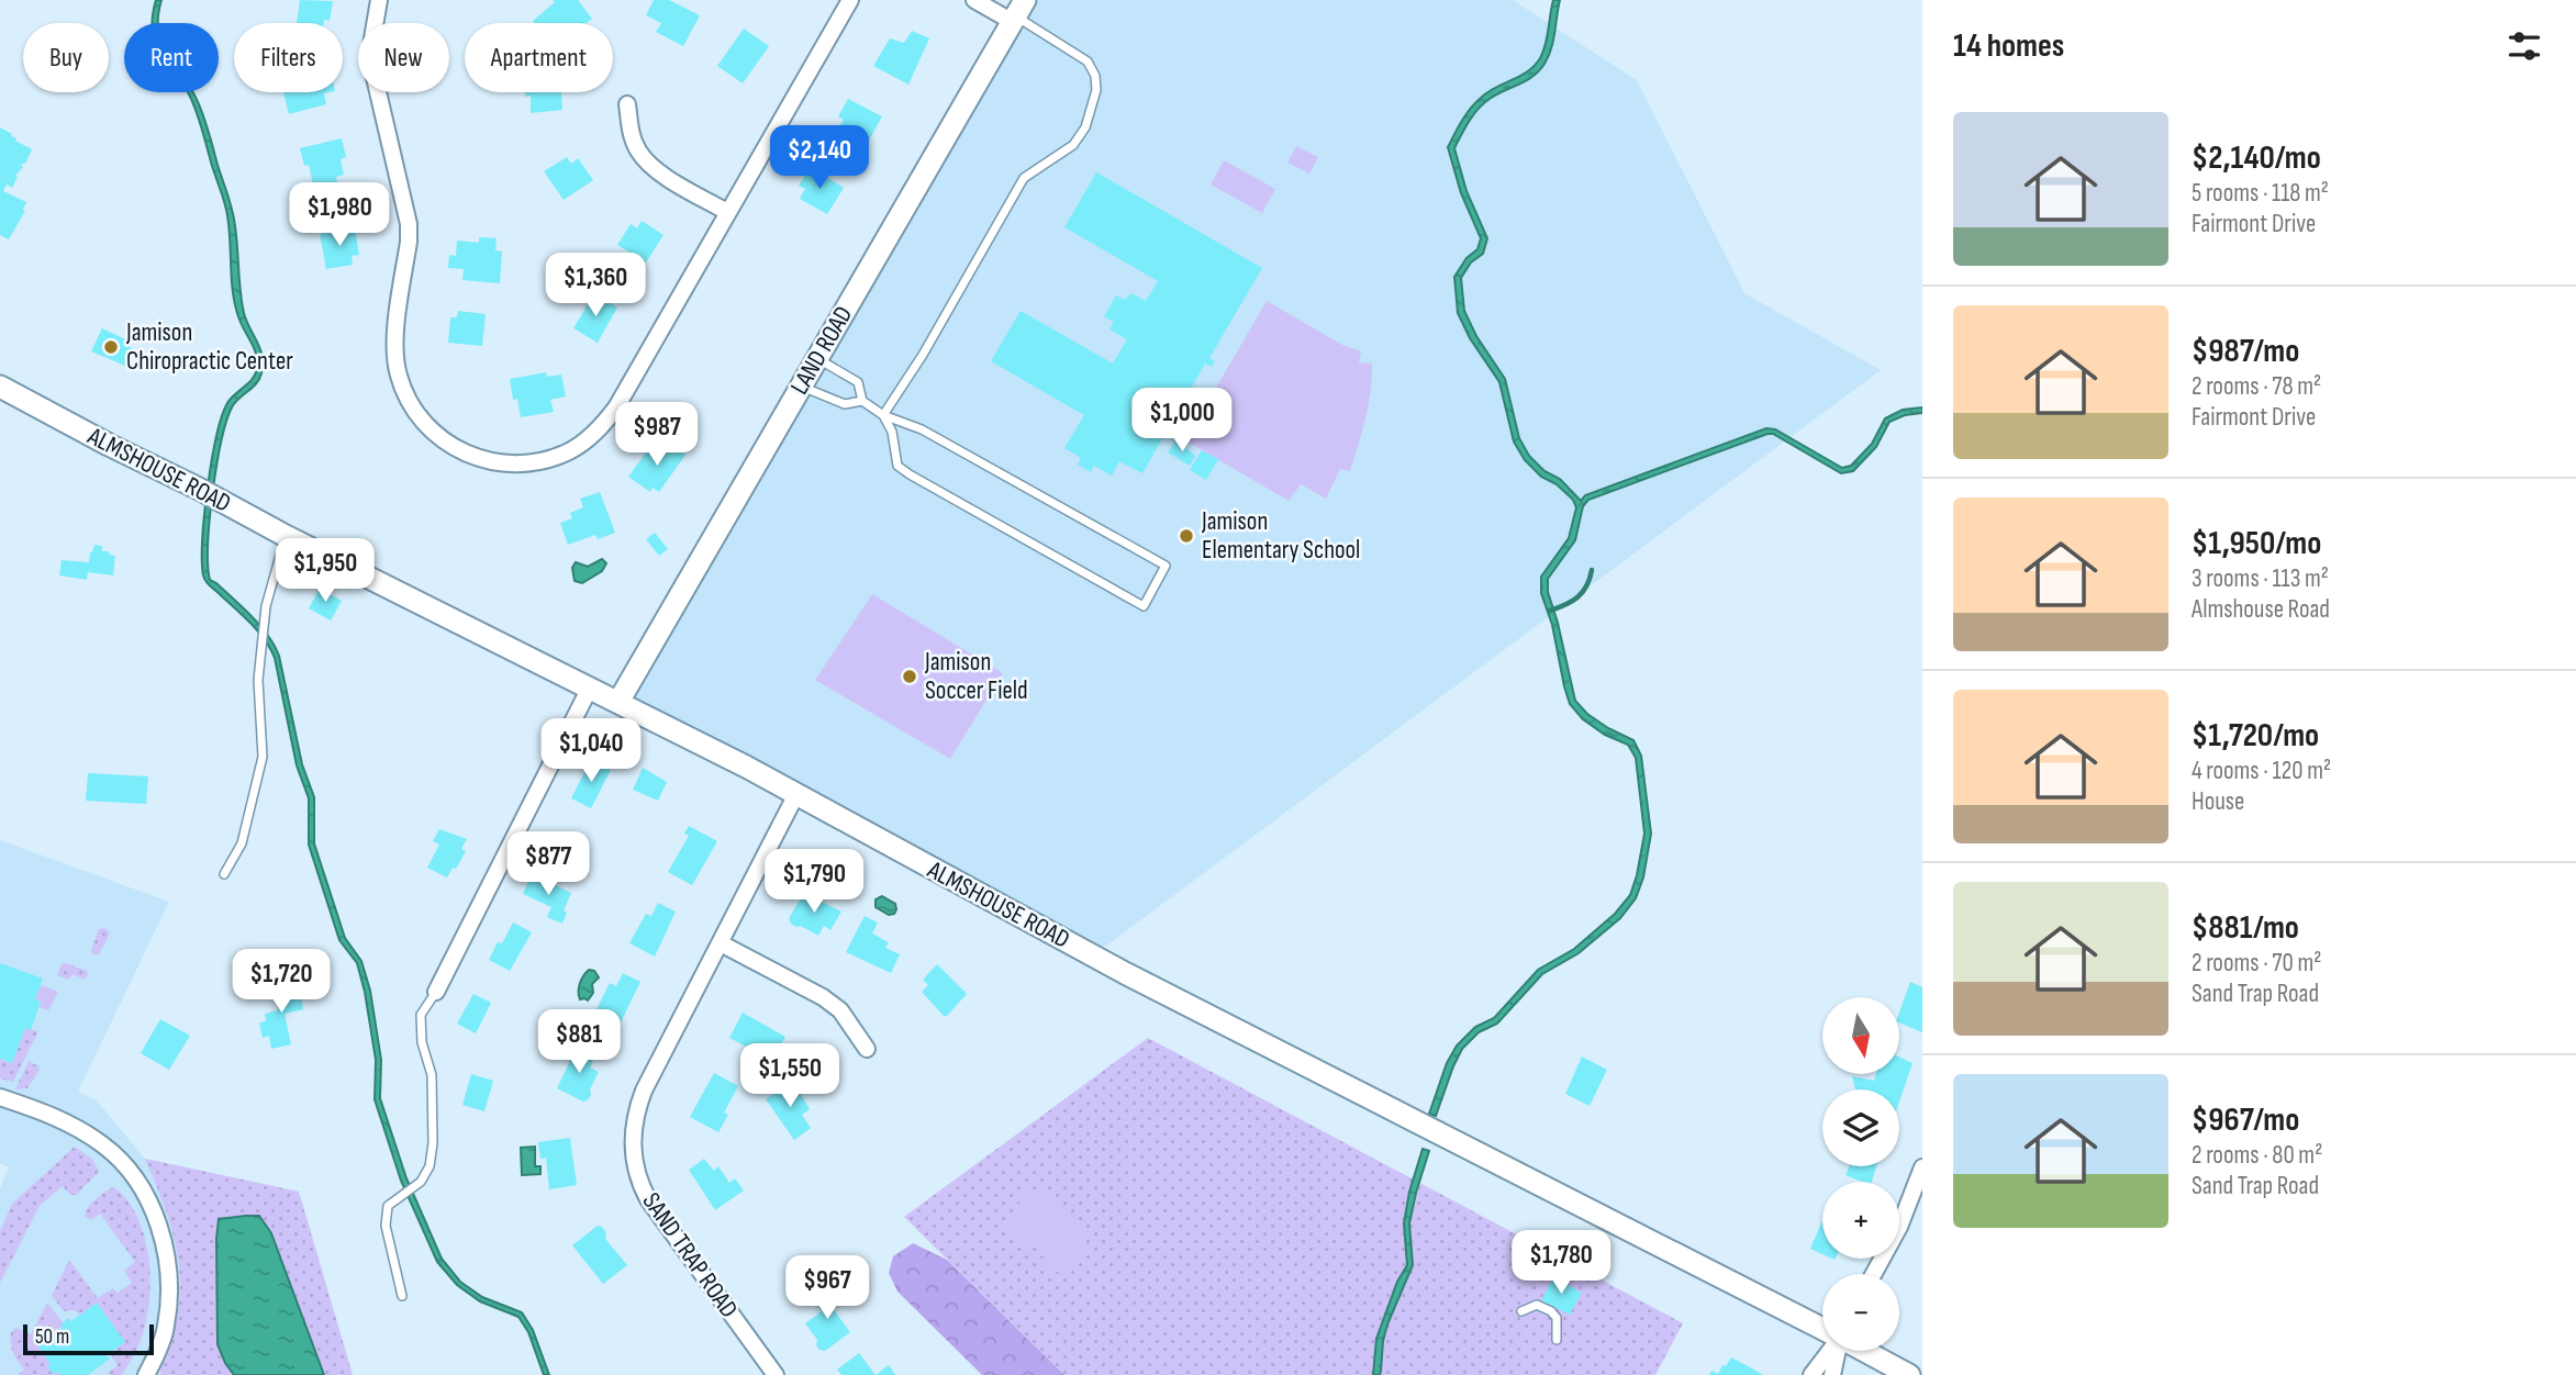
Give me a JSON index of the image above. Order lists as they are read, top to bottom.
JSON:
{
  "streets": {
    "main road": ["LAND ROAD", "ALMSHOUSE ROAD"],
    "street": ["SAND TRAP ROAD"]
  },
  "crossings": [
    ["LAND ROAD", "ALMSHOUSE ROAD"],
    ["ALMSHOUSE ROAD", "SAND TRAP ROAD"]
  ],
  "places": ["Jamison Chiropractic Center", "Jamison Elementary School", "Jamison Soccer Field"],
  "scale_bar": "50 m",
  "north": "bottom",
  "page": {
    "heading": "14 homes",
    "chip": [
      "Buy",
      "Rent",
      "Filters",
      "New",
      "Apartment"
    ],
    "list": [
      {
        "name": "$2,140/mo",
        "note": "5 rooms · 118 m² · Fairmont Drive"
      },
      {
        "name": "$987/mo",
        "note": "2 rooms · 78 m² · Fairmont Drive"
      },
      {
        "name": "$1,950/mo",
        "note": "3 rooms · 113 m² · Almshouse Road"
      },
      {
        "name": "$1,720/mo",
        "note": "4 rooms · 120 m² · House"
      },
      {
        "name": "$881/mo",
        "note": "2 rooms · 70 m² · Sand Trap Road"
      },
      {
        "name": "$967/mo",
        "note": "2 rooms · 80 m² · Sand Trap Road"
      }
    ],
    "price": [
      "$2,140",
      "$1,980",
      "$1,360",
      "$1,000",
      "$987",
      "$1,950",
      "$1,040",
      "$877",
      "$1,790",
      "$1,720",
      "$881",
      "$1,550",
      "$1,780",
      "$967"
    ],
    "map_buttons": ["+", "−"],
    "scale": "50 m"
  }
}
